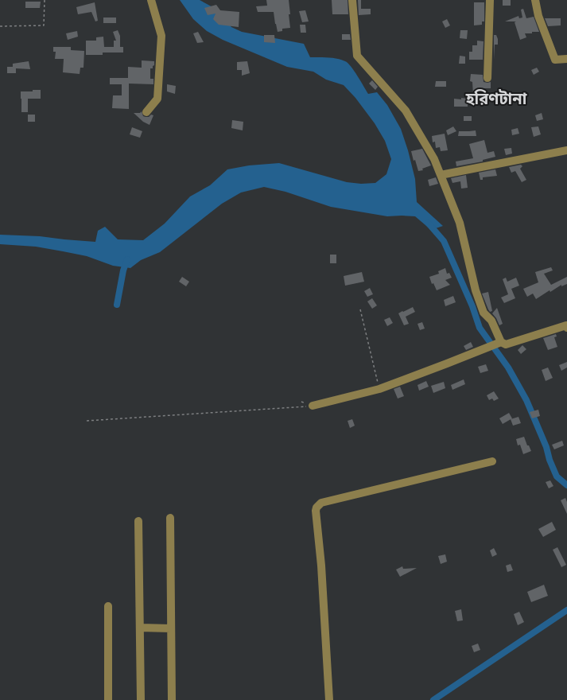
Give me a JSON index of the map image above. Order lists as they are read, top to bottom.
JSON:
{
  "districts": ["হরিণটানা"]
}
